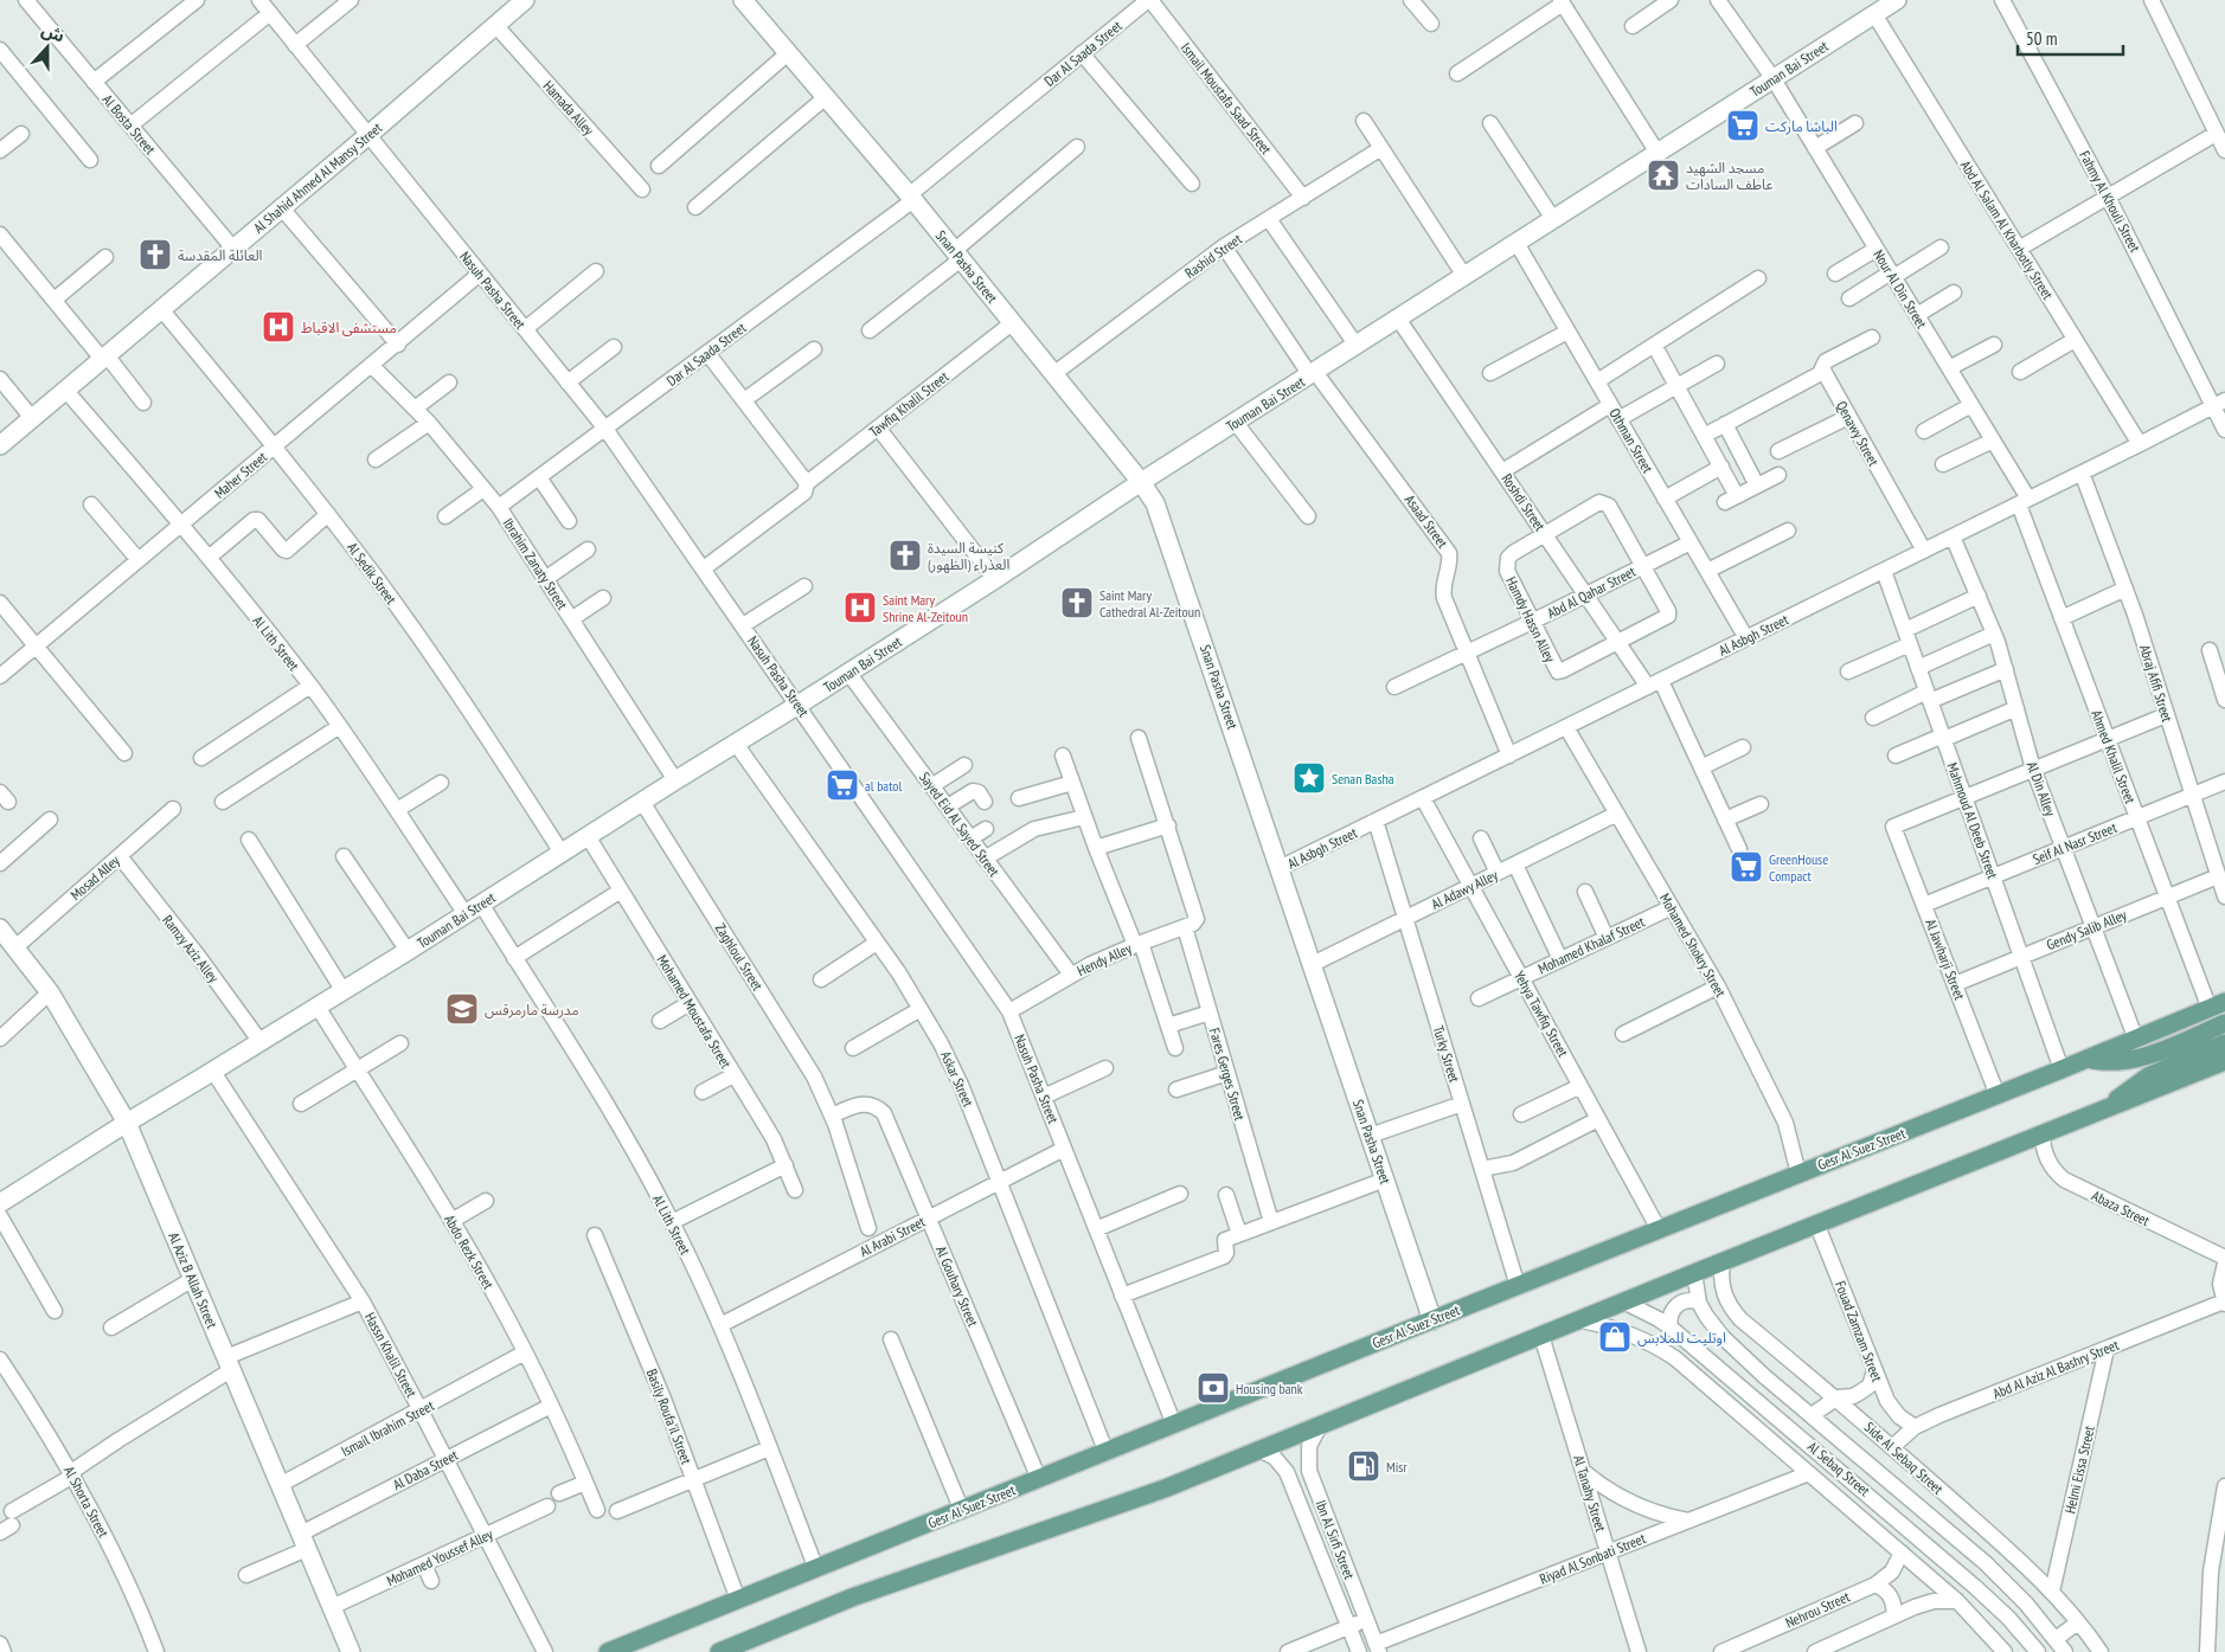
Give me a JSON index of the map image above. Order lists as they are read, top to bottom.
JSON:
{
  "streets": {
    "main road": ["Gesr Al Suez Street"],
    "street": [
      "Dar Al Saada Street",
      "Touman Bai Street",
      "Ismail Moustafa Saad Street",
      "Hamada Alley",
      "Al Bosta Street",
      "Al Shahid Ahmed Al Mansy Street",
      "Fahmy Al Khouli Street",
      "Abd Al Salam Al Kharbotly Street",
      "Rashid Street",
      "Snan Pasha Street",
      "Nour Al Din Street",
      "Nasuh Pasha Street",
      "Tawfiq Khalil Street",
      "Qenawy Street",
      "Othman Street",
      "Maher Street",
      "Roshdi Street",
      "Asaad Street",
      "Ibrahim Zanaty Street",
      "Al Sedik Street",
      "Abd Al Qahar Street",
      "Hamdy Hassn Alley",
      "Al Asbgh Street",
      "Al Lith Street",
      "Abraj Afifi Street",
      "Ahmed Khalil Street",
      "Al Din Alley",
      "Mahmoud Al Deeb Street",
      "Sayed Eid Al Sayed Street",
      "Seif Al Nasr Street",
      "Mosad Alley",
      "Al Adawy Alley",
      "Gendy Salib Alley",
      "Mohamed Khalaf Street",
      "Mohamed Shokry Street",
      "Ramzy Aziz Alley",
      "Zaghloul Street",
      "Hendy Alley",
      "Al Jawharji Street",
      "Mohamed Moustafa Street",
      "Yehya Tawfiq Street",
      "Turky Street",
      "Fares Gerges Street",
      "Askar Street",
      "Abaza Street",
      "Al Arabi Street",
      "Abdo Rezk Street",
      "Al Aziz B Allah Street",
      "Al Gouhary Street",
      "Fouad Zamzam Street",
      "Hassn Khalil Street",
      "Abd Al Aziz Al Bashry Street",
      "Basily Roufa'il Street",
      "Ismail Ibrahim Street",
      "Side Al Sebaq Street",
      "Al Sebaq Street",
      "Al Daba Street",
      "Helmi Eissa Street",
      "Al Tanahy Street",
      "Al Shorta Street",
      "Ibn Al Sirfi Street",
      "Mohamed Youssef Alley",
      "Riyad Al Sonbati Street",
      "Nehrou Street"
    ]
  },
  "crossings": [
    ["Dar Al Saada Street", "Ismail Moustafa Saad Street"],
    ["Dar Al Saada Street", "Snan Pasha Street"],
    ["Dar Al Saada Street", "Nasuh Pasha Street"],
    ["Dar Al Saada Street", "Ibrahim Zanaty Street"],
    ["Touman Bai Street", "Abd Al Salam Al Kharbotly Street"],
    ["Touman Bai Street", "Snan Pasha Street"],
    ["Touman Bai Street", "Nour Al Din Street"],
    ["Touman Bai Street", "Nasuh Pasha Street"],
    ["Touman Bai Street", "Othman Street"],
    ["Touman Bai Street", "Roshdi Street"],
    ["Touman Bai Street", "Asaad Street"],
    ["Touman Bai Street", "Ibrahim Zanaty Street"],
    ["Touman Bai Street", "Al Sedik Street"],
    ["Touman Bai Street", "Al Lith Street"],
    ["Touman Bai Street", "Sayed Eid Al Sayed Street"],
    ["Touman Bai Street", "Ramzy Aziz Alley"],
    ["Touman Bai Street", "Zaghloul Street"],
    ["Touman Bai Street", "Mohamed Moustafa Street"],
    ["Touman Bai Street", "Askar Street"],
    ["Touman Bai Street", "Abdo Rezk Street"],
    ["Touman Bai Street", "Al Aziz B Allah Street"],
    ["Touman Bai Street", "Hassn Khalil Street"],
    ["Ismail Moustafa Saad Street", "Rashid Street"],
    ["Hamada Alley", "Al Shahid Ahmed Al Mansy Street"],
    ["Al Bosta Street", "Al Shahid Ahmed Al Mansy Street"],
    ["Al Shahid Ahmed Al Mansy Street", "Nasuh Pasha Street"],
    ["Al Shahid Ahmed Al Mansy Street", "Al Sedik Street"],
    ["Al Shahid Ahmed Al Mansy Street", "Al Lith Street"],
    ["Fahmy Al Khouli Street", "Al Asbgh Street"],
    ["Abd Al Salam Al Kharbotly Street", "Al Asbgh Street"],
    ["Rashid Street", "Snan Pasha Street"],
    ["Rashid Street", "Asaad Street"],
    ["Snan Pasha Street", "Tawfiq Khalil Street"],
    ["Snan Pasha Street", "Al Asbgh Street"],
    ["Snan Pasha Street", "Al Adawy Alley"],
    ["Snan Pasha Street", "Gesr Al Suez Street"],
    ["Nour Al Din Street", "Al Asbgh Street"],
    ["Nour Al Din Street", "Ahmed Khalil Street"],
    ["Nasuh Pasha Street", "Tawfiq Khalil Street"],
    ["Nasuh Pasha Street", "Maher Street"],
    ["Nasuh Pasha Street", "Hendy Alley"],
    ["Nasuh Pasha Street", "Gesr Al Suez Street"],
    ["Nasuh Pasha Street", "Al Arabi Street"],
    ["Qenawy Street", "Al Asbgh Street"],
    ["Othman Street", "Abd Al Qahar Street"],
    ["Othman Street", "Al Asbgh Street"],
    ["Maher Street", "Ibrahim Zanaty Street"],
    ["Maher Street", "Al Sedik Street"],
    ["Maher Street", "Al Lith Street"],
    ["Roshdi Street", "Abd Al Qahar Street"],
    ["Roshdi Street", "Hamdy Hassn Alley"],
    ["Roshdi Street", "Al Asbgh Street"],
    ["Asaad Street", "Abd Al Qahar Street"],
    ["Asaad Street", "Al Asbgh Street"],
    ["Abd Al Qahar Street", "Hamdy Hassn Alley"],
    ["Al Asbgh Street", "Abraj Afifi Street"],
    ["Al Asbgh Street", "Ahmed Khalil Street"],
    ["Al Asbgh Street", "Al Din Alley"],
    ["Al Asbgh Street", "Mahmoud Al Deeb Street"],
    ["Al Asbgh Street", "Mohamed Shokry Street"],
    ["Al Asbgh Street", "Yehya Tawfiq Street"],
    ["Al Asbgh Street", "Turky Street"],
    ["Al Lith Street", "Gesr Al Suez Street"],
    ["Al Lith Street", "Al Arabi Street"],
    ["Abraj Afifi Street", "Seif Al Nasr Street"],
    ["Abraj Afifi Street", "Gendy Salib Alley"],
    ["Ahmed Khalil Street", "Seif Al Nasr Street"],
    ["Ahmed Khalil Street", "Gendy Salib Alley"],
    ["Ahmed Khalil Street", "Gesr Al Suez Street"],
    ["Al Din Alley", "Seif Al Nasr Street"],
    ["Al Din Alley", "Gendy Salib Alley"],
    ["Al Din Alley", "Gesr Al Suez Street"],
    ["Mahmoud Al Deeb Street", "Seif Al Nasr Street"],
    ["Mahmoud Al Deeb Street", "Gendy Salib Alley"],
    ["Mahmoud Al Deeb Street", "Al Jawharji Street"],
    ["Mahmoud Al Deeb Street", "Gesr Al Suez Street"],
    ["Sayed Eid Al Sayed Street", "Hendy Alley"],
    ["Seif Al Nasr Street", "Al Jawharji Street"],
    ["Mosad Alley", "Ramzy Aziz Alley"],
    ["Mosad Alley", "Al Aziz B Allah Street"],
    ["Al Adawy Alley", "Mohamed Shokry Street"],
    ["Al Adawy Alley", "Yehya Tawfiq Street"],
    ["Al Adawy Alley", "Turky Street"],
    ["Gendy Salib Alley", "Al Jawharji Street"],
    ["Mohamed Khalaf Street", "Mohamed Shokry Street"],
    ["Mohamed Khalaf Street", "Yehya Tawfiq Street"],
    ["Mohamed Shokry Street", "Gesr Al Suez Street"],
    ["Zaghloul Street", "Al Gouhary Street"],
    ["Hendy Alley", "Fares Gerges Street"],
    ["Al Jawharji Street", "Gesr Al Suez Street"],
    ["Yehya Tawfiq Street", "Gesr Al Suez Street"],
    ["Turky Street", "Gesr Al Suez Street"],
    ["Askar Street", "Gesr Al Suez Street"],
    ["Askar Street", "Al Arabi Street"],
    ["Gesr Al Suez Street", "Al Gouhary Street"],
    ["Gesr Al Suez Street", "Basily Roufa'il Street"],
    ["Al Arabi Street", "Al Gouhary Street"],
    ["Abdo Rezk Street", "Ismail Ibrahim Street"],
    ["Abdo Rezk Street", "Al Daba Street"],
    ["Al Aziz B Allah Street", "Ismail Ibrahim Street"],
    ["Al Aziz B Allah Street", "Al Daba Street"],
    ["Al Aziz B Allah Street", "Mohamed Youssef Alley"],
    ["Fouad Zamzam Street", "Abd Al Aziz Al Bashry Street"],
    ["Hassn Khalil Street", "Ismail Ibrahim Street"],
    ["Hassn Khalil Street", "Al Daba Street"],
    ["Hassn Khalil Street", "Mohamed Youssef Alley"],
    ["Abd Al Aziz Al Bashry Street", "Side Al Sebaq Street"],
    ["Abd Al Aziz Al Bashry Street", "Helmi Eissa Street"],
    ["Side Al Sebaq Street", "Helmi Eissa Street"],
    ["Al Tanahy Street", "Riyad Al Sonbati Street"],
    ["Ibn Al Sirfi Street", "Riyad Al Sonbati Street"]
  ],
  "places": {
    "supermarket": ["الباشا ماركت", "al batol", "GreenHouse Compact"],
    "temple": ["مسجد الشهيد عاطف السادات"],
    "church": ["العائلة المقدسة", "كنيسة السيدة العذراء (الظهور)", "Saint Mary Cathedral Al-Zeitoun"],
    "hospital": ["مستشفى الاقباط", "Saint Mary Shrine Al-Zeitoun"],
    "place": ["Senan Basha"],
    "school or university": ["مدرسة مارمرقس"],
    "shop": ["اوتليت للملابس"],
    "bank": ["Housing bank"],
    "fuel station": ["Misr"]
  },
  "scale_bar": "50 m",
  "north": "top"
}
